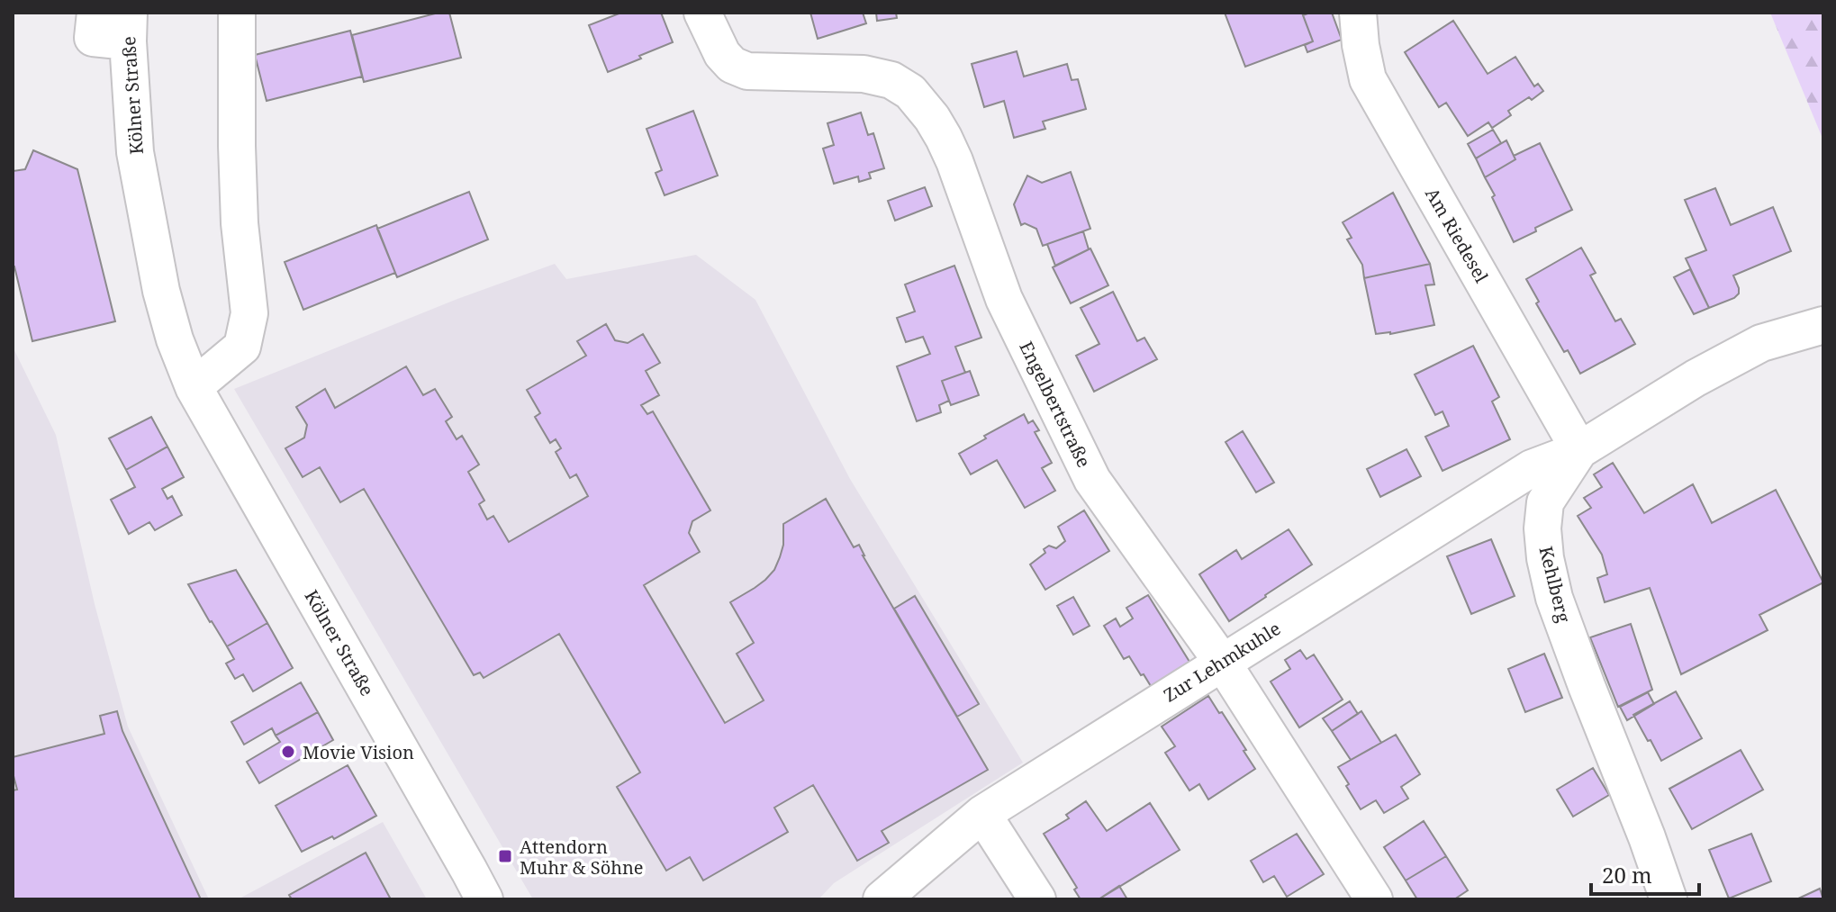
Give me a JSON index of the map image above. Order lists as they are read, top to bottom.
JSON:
{
  "streets": {
    "street": [
      "Kölner Straße",
      "Am Riedesel",
      "Engelbertstraße",
      "Kehlberg",
      "Zur Lehmkuhle"
    ]
  },
  "crossings": [
    ["Am Riedesel", "Kehlberg"],
    ["Am Riedesel", "Zur Lehmkuhle"],
    ["Engelbertstraße", "Zur Lehmkuhle"],
    ["Kehlberg", "Zur Lehmkuhle"]
  ],
  "places": {
    "other": ["Movie Vision"],
    "transit": ["Attendorn Muhr & Söhne"]
  },
  "scale_bar": "20 m"
}
